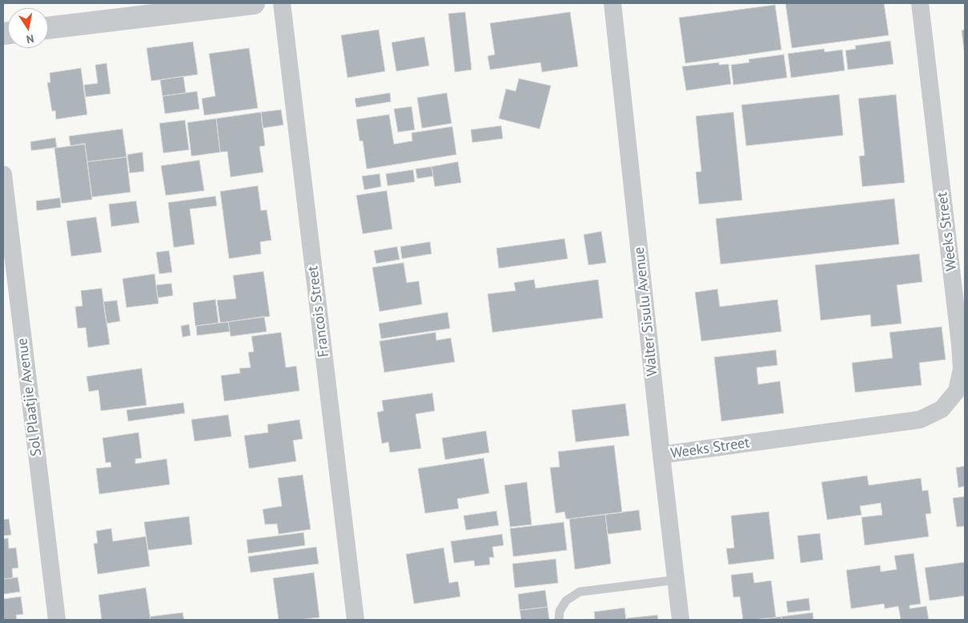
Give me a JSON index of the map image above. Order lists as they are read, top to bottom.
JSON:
{
  "streets": {
    "street": [
      "Weeks Street",
      "Francois Street",
      "Walter Sisulu Avenue",
      "Sol Plaatjie Avenue"
    ]
  },
  "crossings": [
    ["Weeks Street", "Walter Sisulu Avenue"]
  ],
  "north": "bottom"
}
